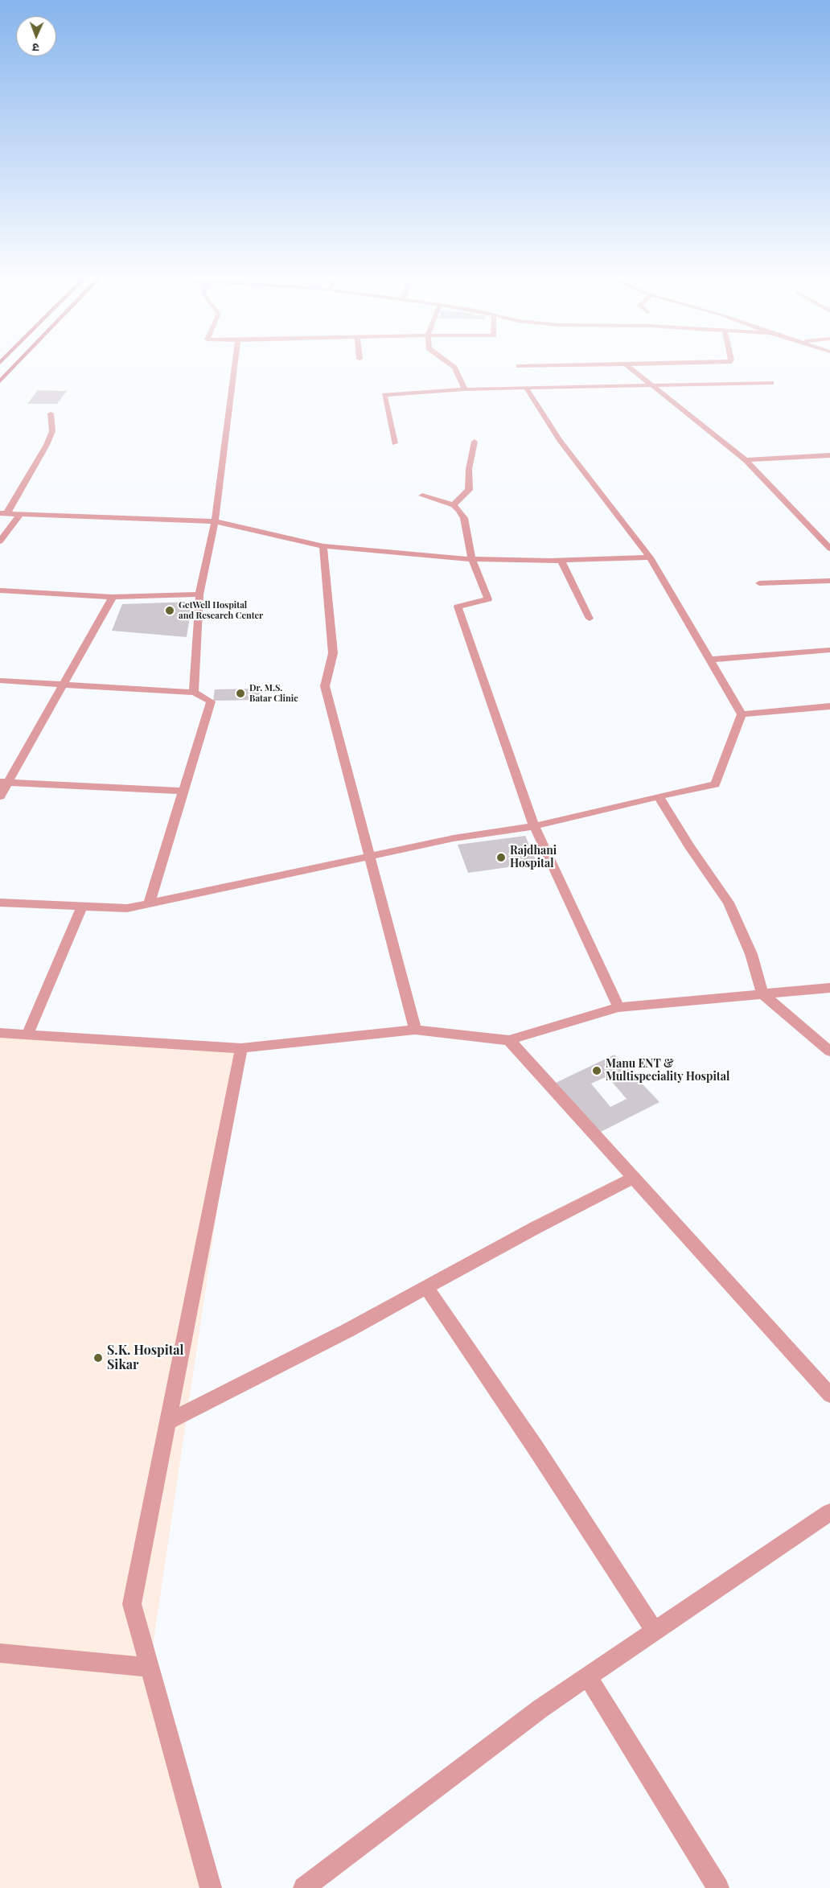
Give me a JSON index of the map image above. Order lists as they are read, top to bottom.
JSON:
{
  "places": [
    "GetWell Hospital and Research Center",
    "Dr. M.S. Batar Clinic",
    "Rajdhani Hospital",
    "Manu ENT & Multispeciality Hospital",
    "S.K. Hospital Sikar"
  ],
  "north": "bottom"
}
